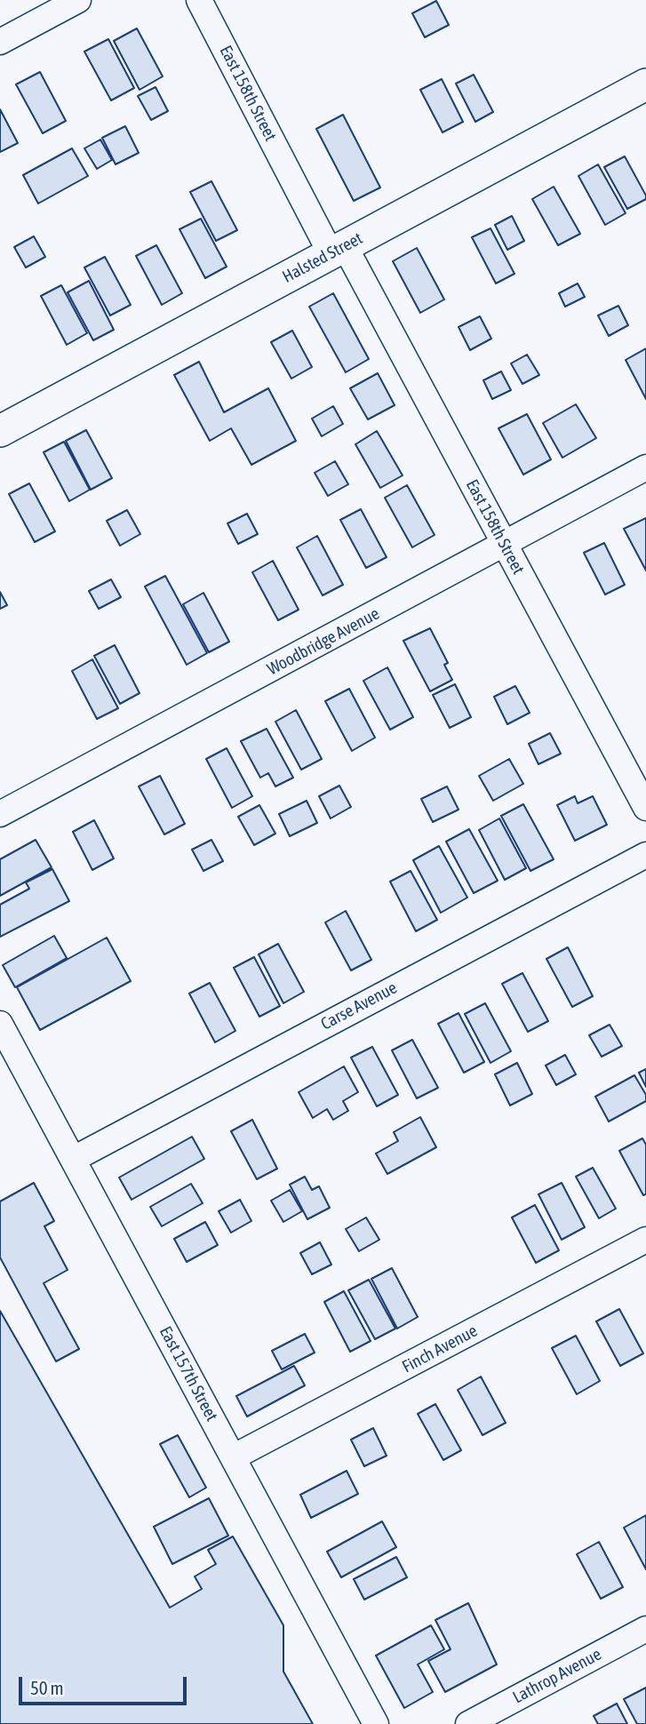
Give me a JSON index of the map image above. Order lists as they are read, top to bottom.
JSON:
{
  "streets": {
    "main road": ["Halsted Street"],
    "street": [
      "East 158th Street",
      "Woodbridge Avenue",
      "Carse Avenue",
      "Finch Avenue",
      "East 157th Street",
      "Lathrop Avenue"
    ]
  },
  "crossings": [
    ["East 158th Street", "Halsted Street"],
    ["East 158th Street", "Woodbridge Avenue"],
    ["Carse Avenue", "East 157th Street"],
    ["Finch Avenue", "East 157th Street"]
  ],
  "scale_bar": "50 m"
}
